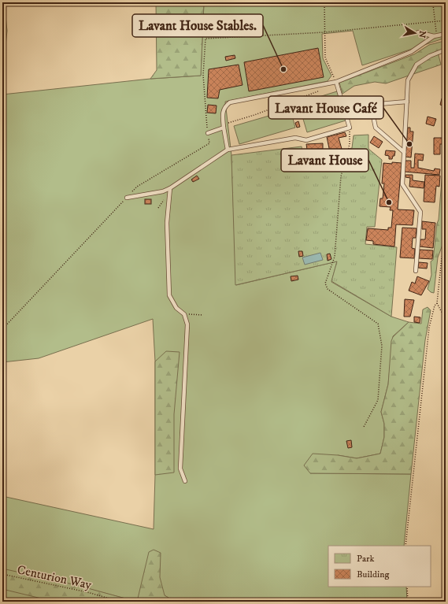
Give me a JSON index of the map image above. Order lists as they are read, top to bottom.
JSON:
{
  "streets": {
    "path": ["Centurion Way"]
  },
  "places": ["Lavant House Stables.", "Lavant House Café", "Lavant House"],
  "legend": ["Park", "Building"],
  "north": "right"
}
